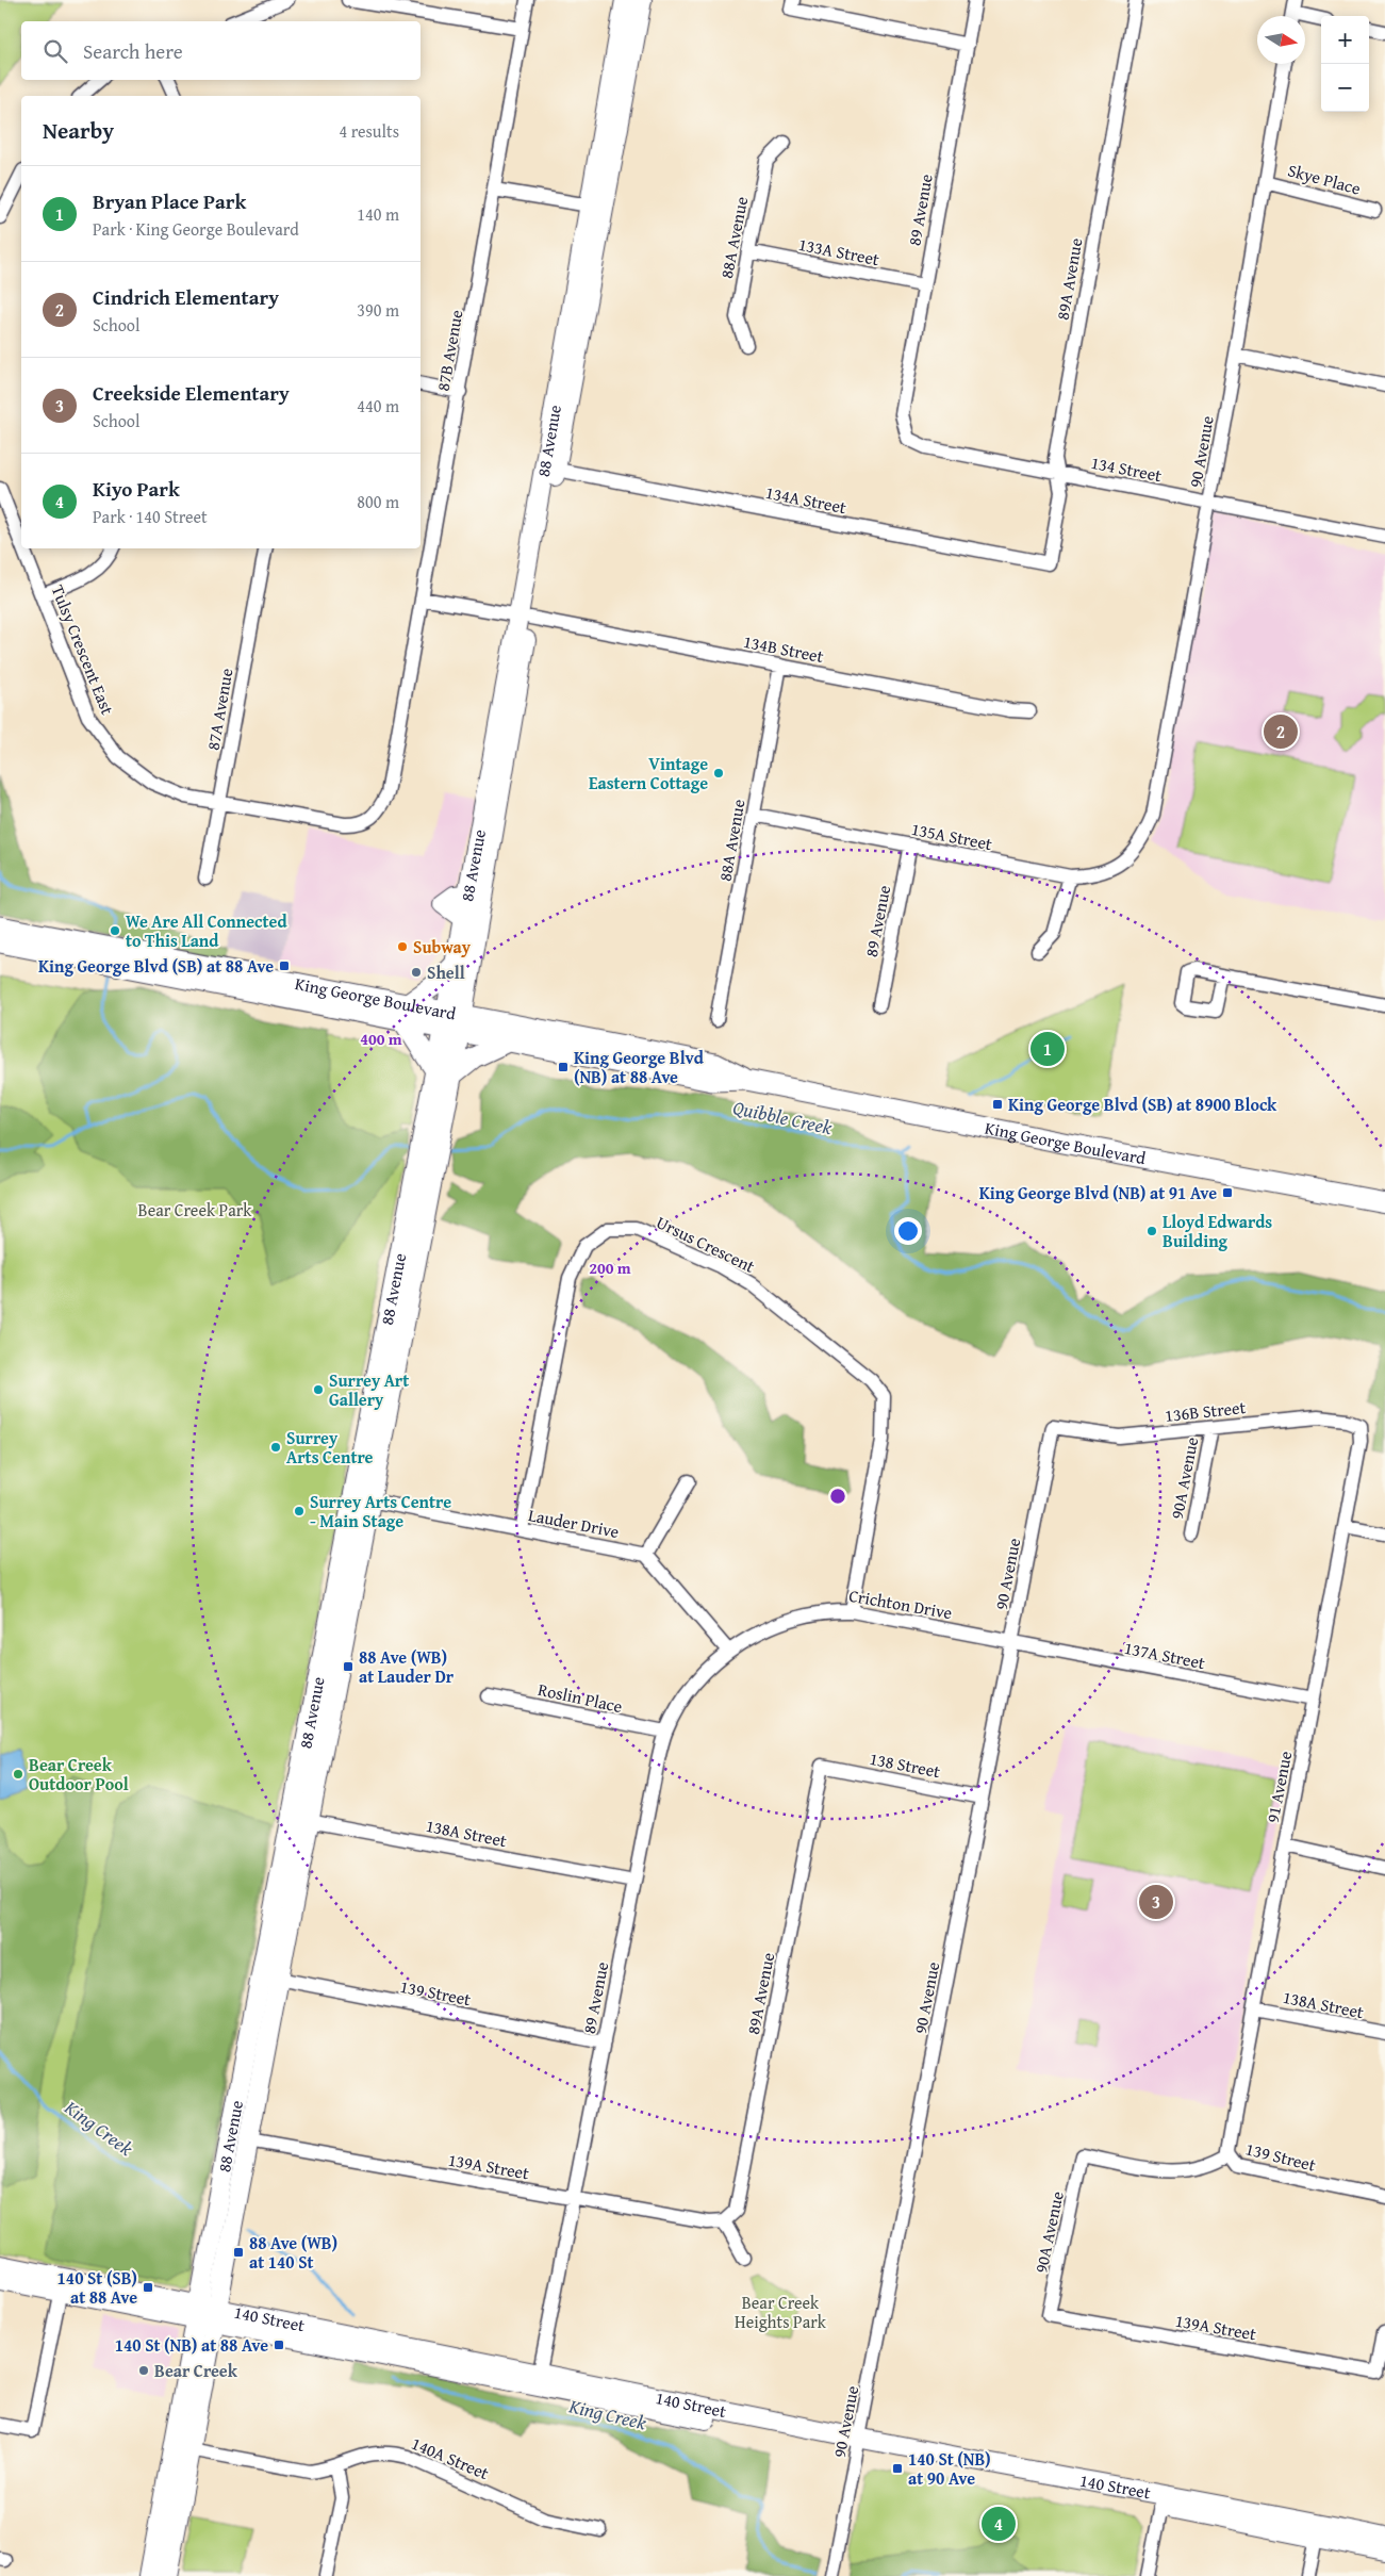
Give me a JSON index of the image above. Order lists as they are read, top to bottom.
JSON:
{
  "streets": {
    "main road": ["88 Avenue", "King George Boulevard", "140 Street"],
    "street": [
      "Skye Place",
      "89 Avenue",
      "88A Avenue",
      "133A Street",
      "89A Avenue",
      "87B Avenue",
      "90 Avenue",
      "134 Street",
      "134A Street",
      "134B Street",
      "Tulsy Crescent East",
      "87A Avenue",
      "135A Street",
      "Ursus Crescent",
      "136B Street",
      "90A Avenue",
      "Lauder Drive",
      "Crichton Drive",
      "137A Street",
      "Roslin Place",
      "138 Street",
      "91 Avenue",
      "138A Street",
      "139 Street",
      "139A Street",
      "140A Street"
    ]
  },
  "crossings": [
    ["Skye Place", "90 Avenue"],
    ["89 Avenue", "133A Street"],
    ["89 Avenue", "134 Street"],
    ["89 Avenue", "135A Street"],
    ["89 Avenue", "Crichton Drive"],
    ["89 Avenue", "Roslin Place"],
    ["89 Avenue", "138A Street"],
    ["89 Avenue", "139 Street"],
    ["89 Avenue", "139A Street"],
    ["89 Avenue", "140 Street"],
    ["88A Avenue", "133A Street"],
    ["88A Avenue", "134B Street"],
    ["88A Avenue", "135A Street"],
    ["89A Avenue", "134 Street"],
    ["89A Avenue", "134A Street"],
    ["89A Avenue", "138 Street"],
    ["89A Avenue", "139A Street"],
    ["87B Avenue", "134B Street"],
    ["87B Avenue", "Tulsy Crescent East"],
    ["88 Avenue", "134A Street"],
    ["88 Avenue", "134B Street"],
    ["88 Avenue", "King George Boulevard"],
    ["88 Avenue", "Lauder Drive"],
    ["88 Avenue", "138A Street"],
    ["88 Avenue", "139 Street"],
    ["88 Avenue", "139A Street"],
    ["88 Avenue", "140 Street"],
    ["88 Avenue", "140A Street"],
    ["90 Avenue", "134 Street"],
    ["90 Avenue", "135A Street"],
    ["90 Avenue", "136B Street"],
    ["90 Avenue", "Crichton Drive"],
    ["90 Avenue", "137A Street"],
    ["90 Avenue", "138 Street"],
    ["90 Avenue", "140 Street"],
    ["Tulsy Crescent East", "87A Avenue"],
    ["Ursus Crescent", "Lauder Drive"],
    ["Ursus Crescent", "Crichton Drive"],
    ["136B Street", "90A Avenue"],
    ["136B Street", "91 Avenue"],
    ["90A Avenue", "139 Street"],
    ["90A Avenue", "139A Street"],
    ["Crichton Drive", "137A Street"],
    ["137A Street", "91 Avenue"],
    ["91 Avenue", "138A Street"],
    ["91 Avenue", "139 Street"]
  ],
  "water": ["Quibble Creek", "King Creek"],
  "parks": ["Bear Creek Park", "Bear Creek Heights Park"],
  "places": {
    "other": [
      "Vintage Eastern Cottage",
      "We Are All Connected to This Land",
      "Subway",
      "Shell",
      "Lloyd Edwards Building",
      "Surrey Art Gallery",
      "Surrey Arts Centre",
      "Surrey Arts Centre - Main Stage",
      "Bear Creek Outdoor Pool",
      "Bear Creek"
    ],
    "transit": [
      "King George Blvd (SB) at 88 Ave",
      "King George Blvd (NB) at 88 Ave",
      "King George Blvd (SB) at 8900 Block",
      "King George Blvd (NB) at 91 Ave",
      "88 Ave (WB) at Lauder Dr",
      "88 Ave (WB) at 140 St",
      "140 St (SB) at 88 Ave",
      "140 St (NB) at 88 Ave",
      "140 St (NB) at 90 Ave"
    ]
  },
  "north": "right",
  "page": {
    "map_buttons": ["+", "−"],
    "search": "Search here",
    "heading": ["Nearby", "4 results"],
    "list": [
      {
        "mark": "1",
        "name": "Bryan Place Park",
        "note": "Park · King George Boulevard",
        "value": "140 m"
      },
      {
        "mark": "2",
        "name": "Cindrich Elementary",
        "note": "School",
        "value": "390 m"
      },
      {
        "mark": "3",
        "name": "Creekside Elementary",
        "note": "School",
        "value": "440 m"
      },
      {
        "mark": "4",
        "name": "Kiyo Park",
        "note": "Park · 140 Street",
        "value": "800 m"
      }
    ],
    "pins": [
      "2",
      "1",
      "3",
      "4"
    ]
  },
  "rings": ["400 m", "200 m"]
}
